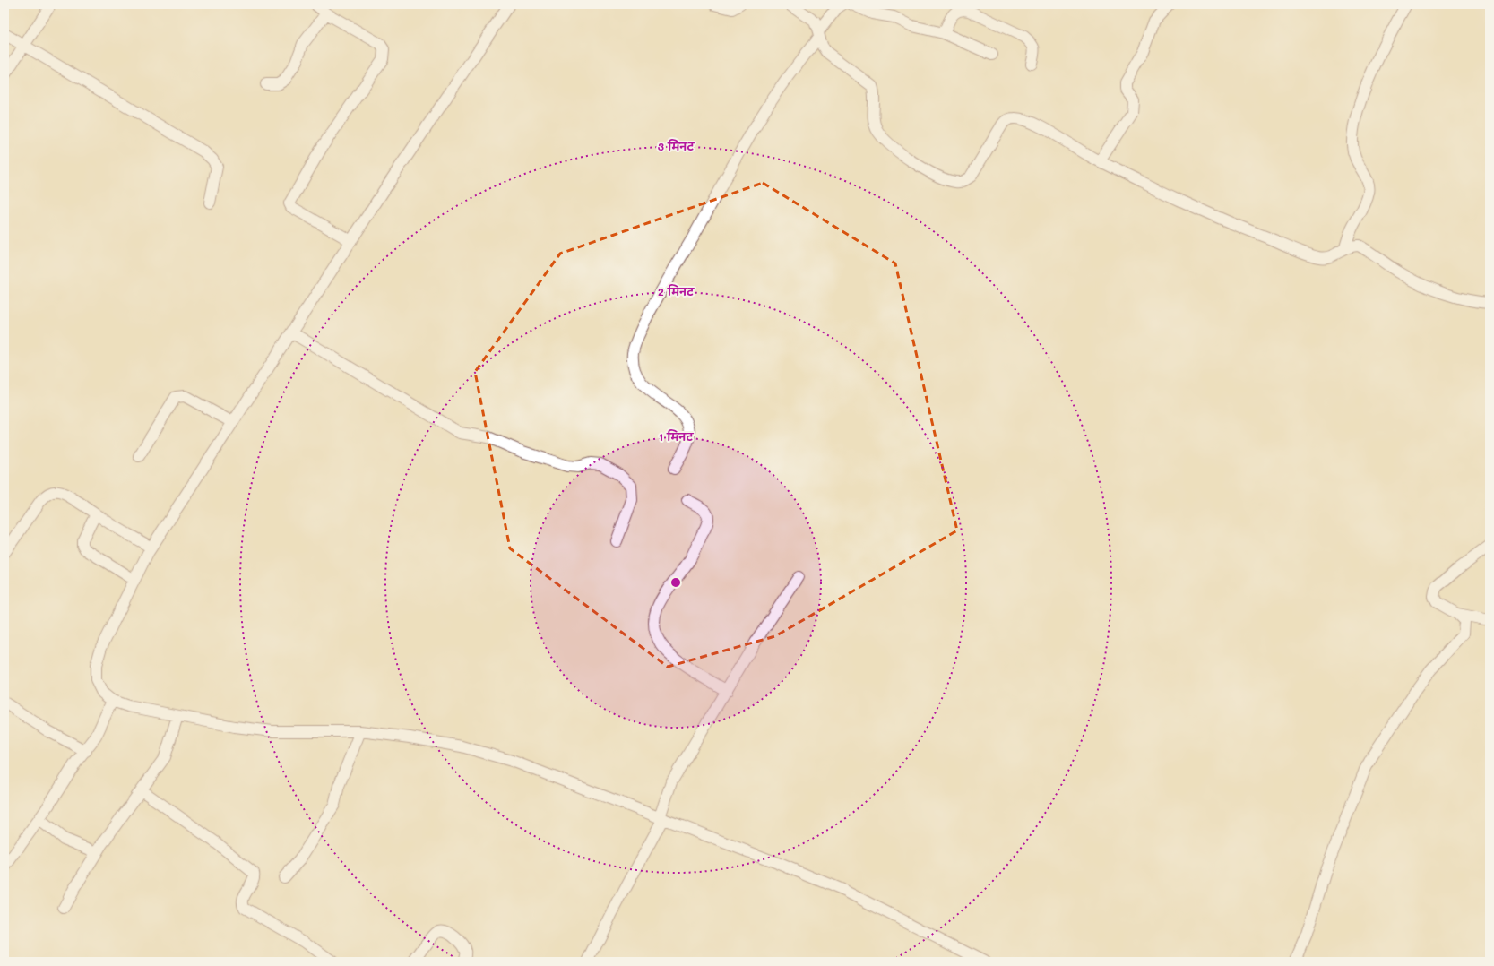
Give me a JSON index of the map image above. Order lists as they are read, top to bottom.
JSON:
{
  "rings": ["3 मिनट", "2 मिनट", "1 मिनट"]
}
